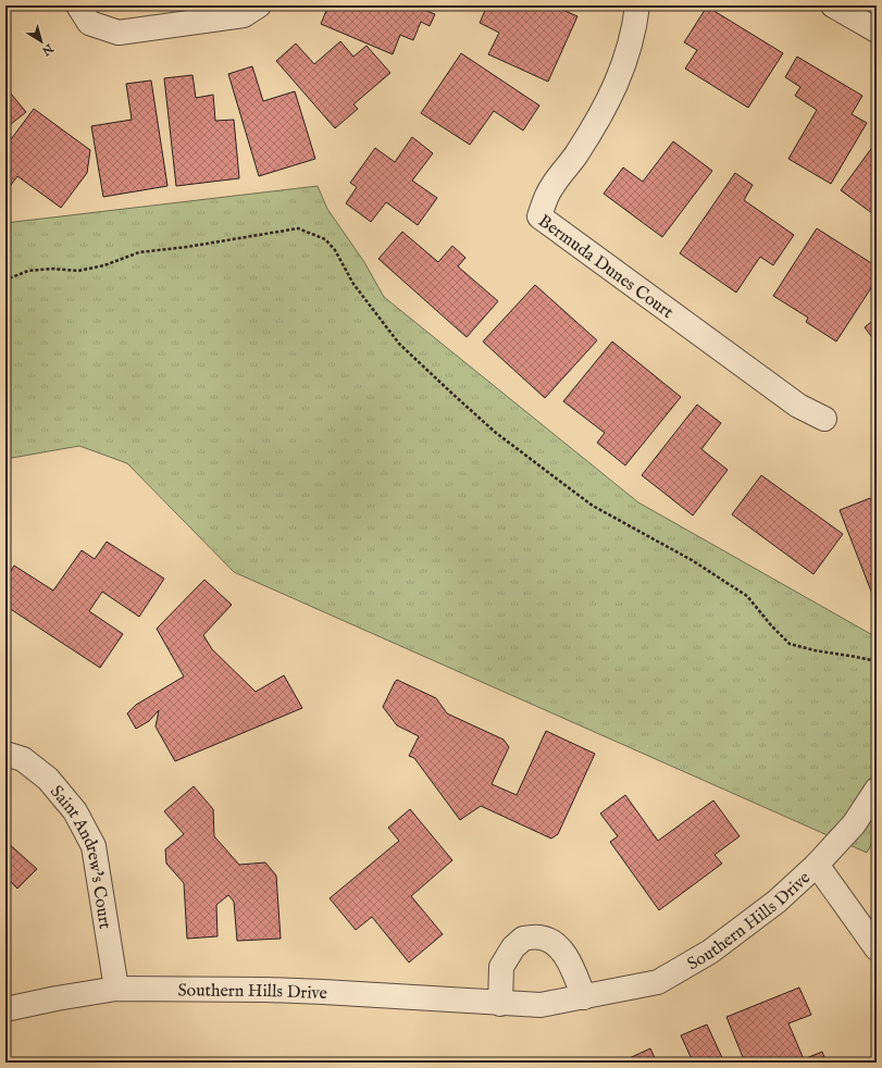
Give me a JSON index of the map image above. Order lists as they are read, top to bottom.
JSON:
{
  "streets": {
    "street": ["Bermuda Dunes Court", "Saint Andrew's Court", "Southern Hills Drive"]
  },
  "crossings": [
    ["Saint Andrew's Court", "Southern Hills Drive"]
  ],
  "north": "bottom right"
}
